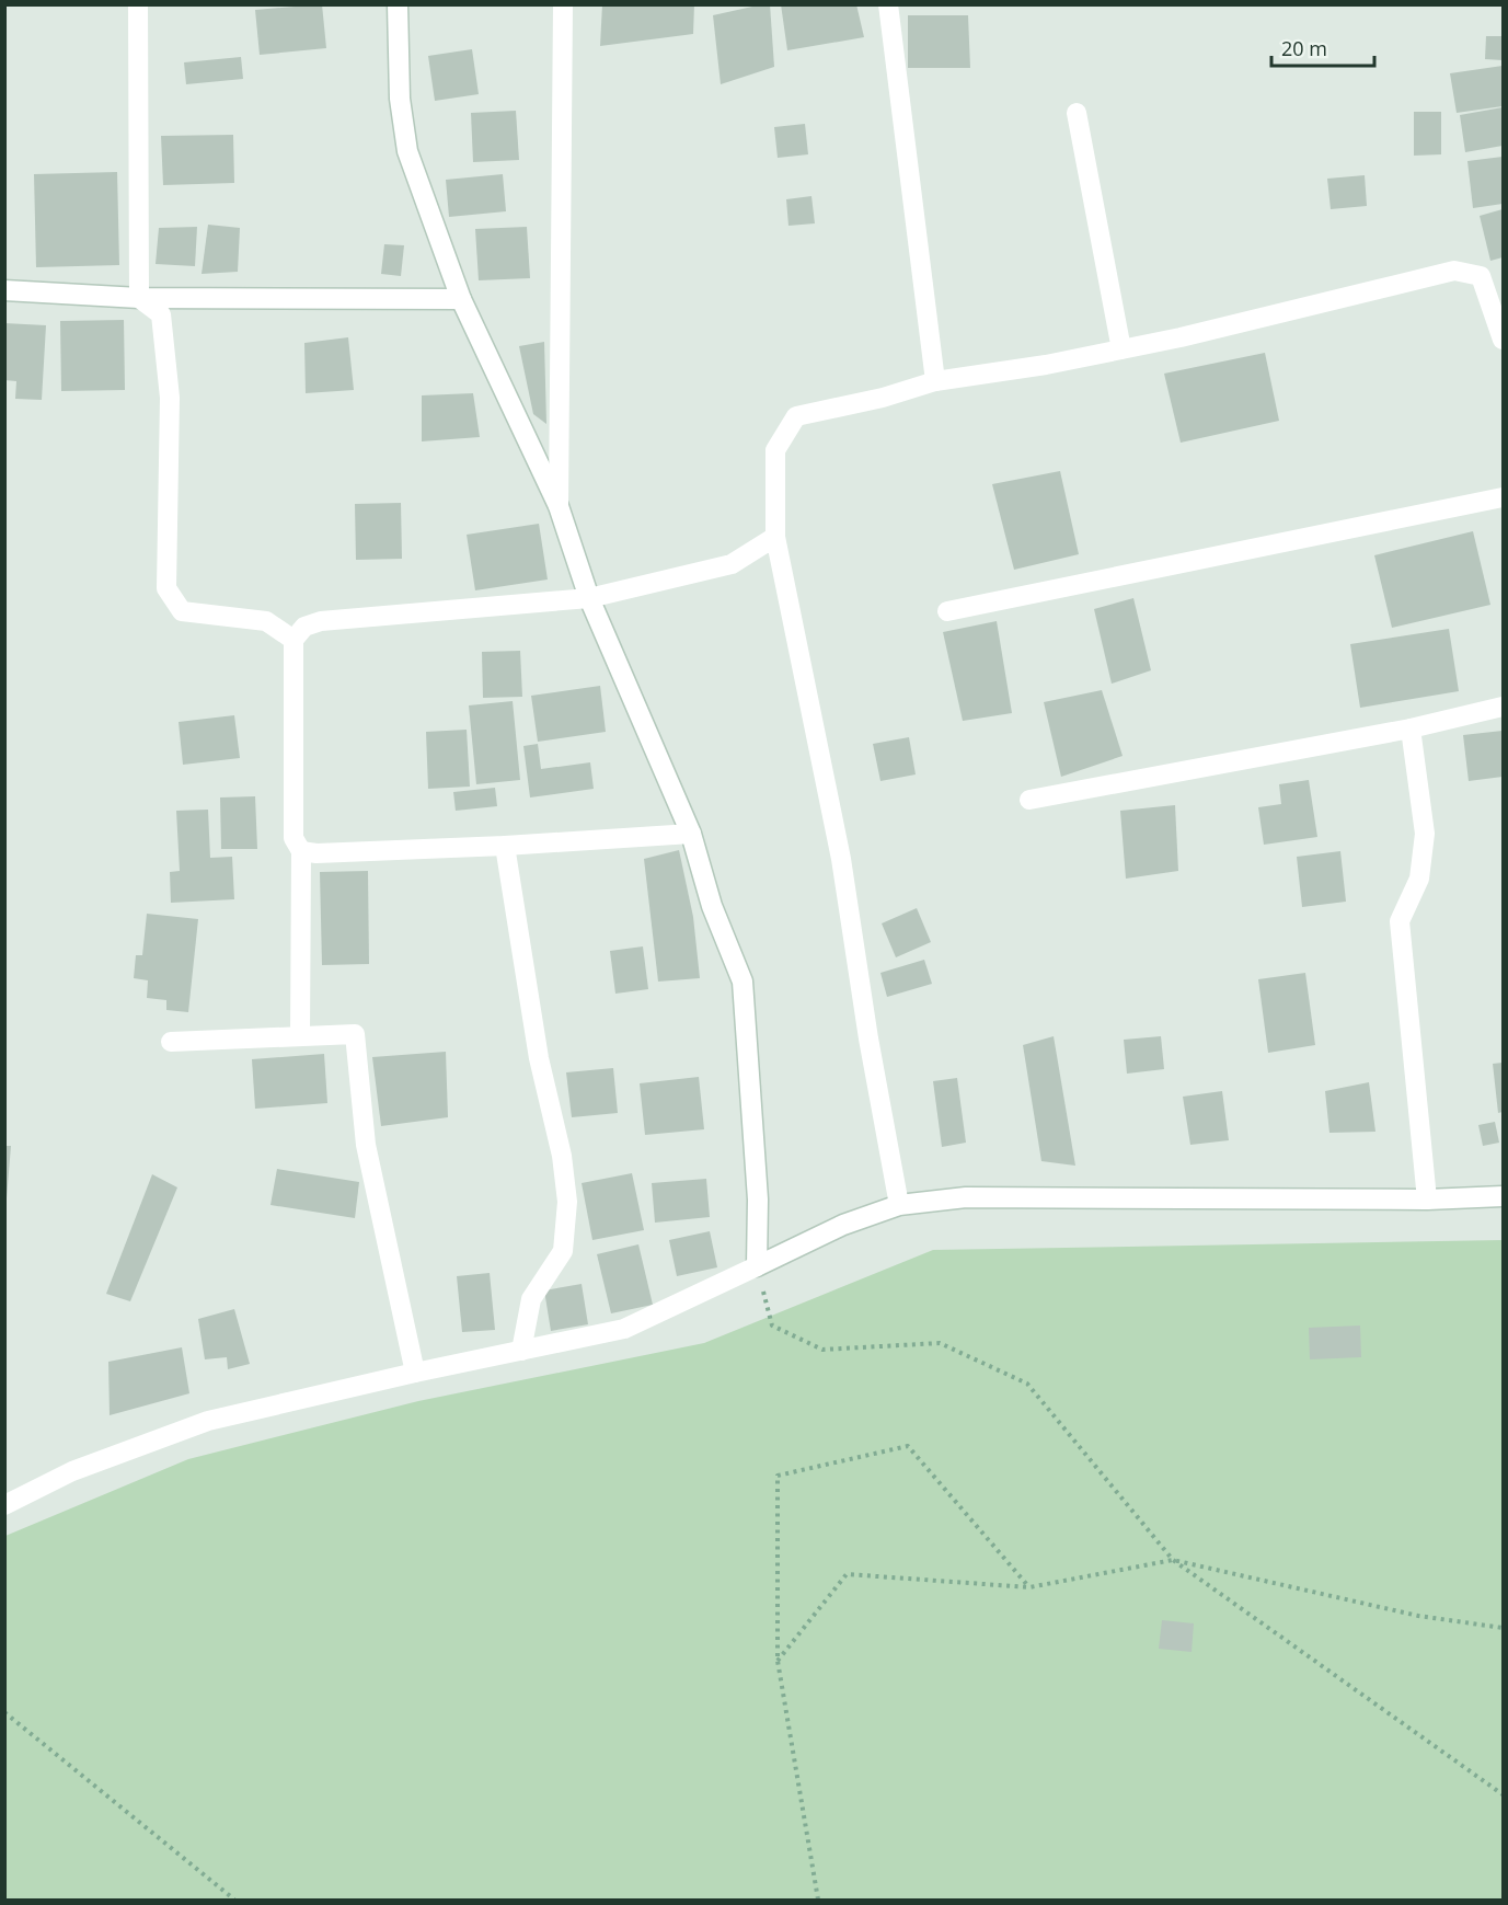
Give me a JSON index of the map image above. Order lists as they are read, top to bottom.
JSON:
{
  "scale_bar": "20 m"
}
